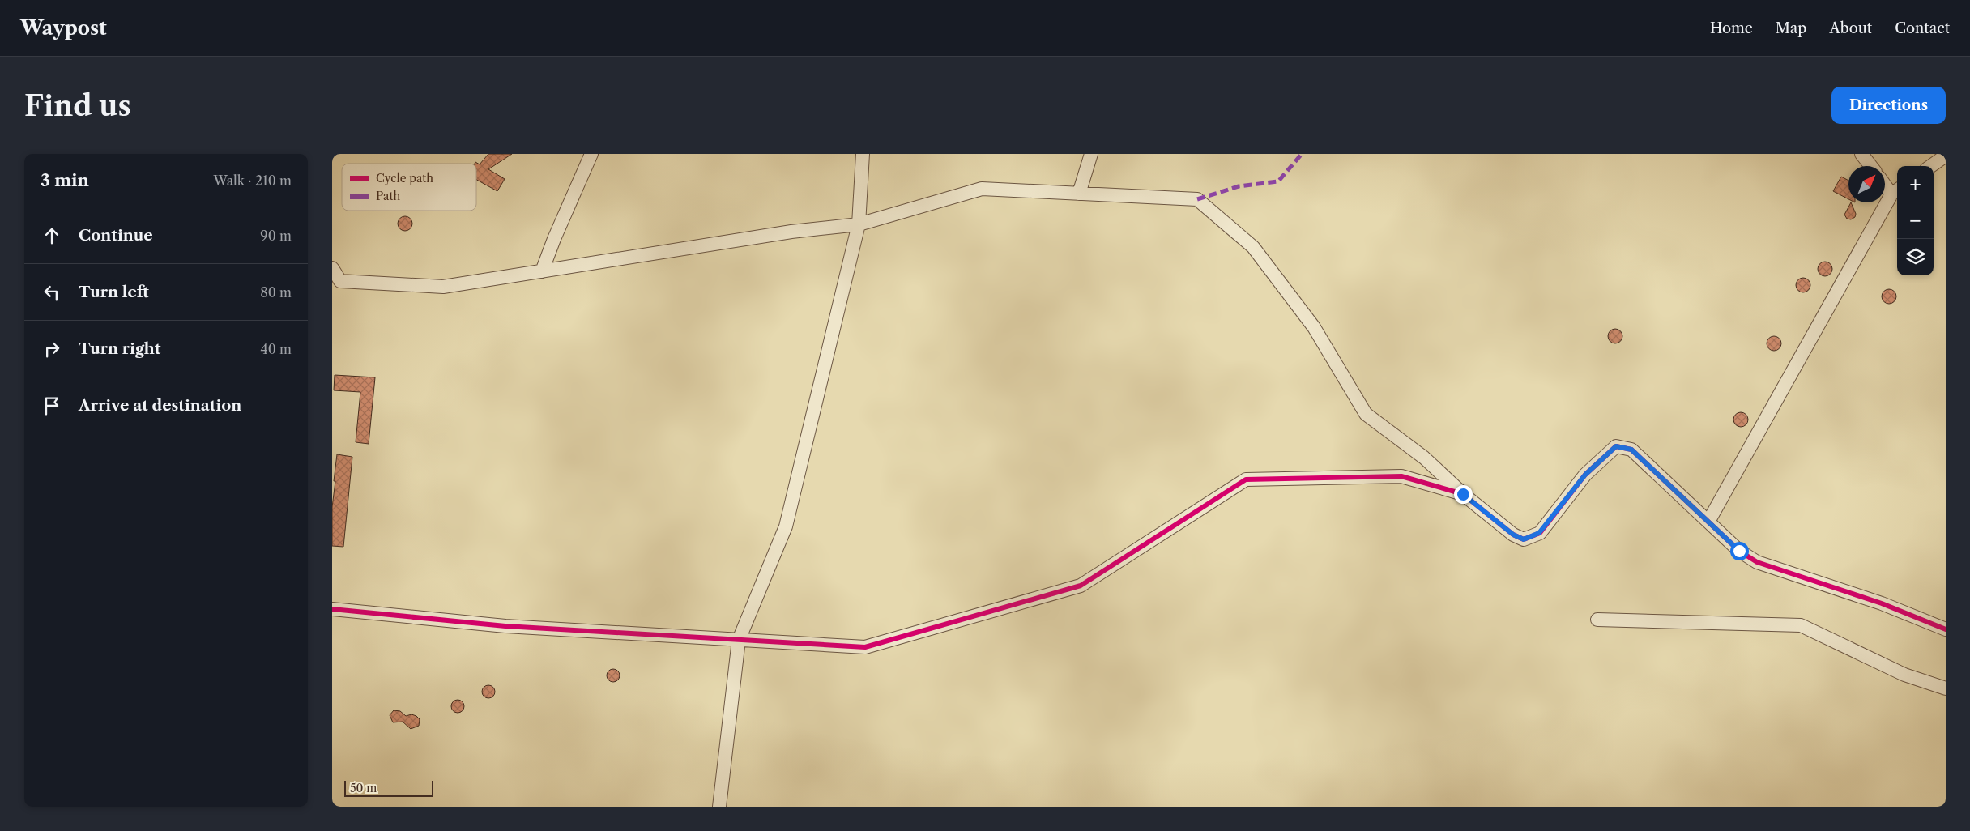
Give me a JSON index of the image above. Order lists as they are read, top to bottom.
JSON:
{
  "legend": ["Cycle path", "Path"],
  "scale_bar": "50 m",
  "north": "top right",
  "page": {
    "header": "Waypost",
    "nav": [
      "Home",
      "Map",
      "About",
      "Contact"
    ],
    "buttons": "Directions",
    "title": "Find us",
    "heading": ["3 min", "Walk · 210 m"],
    "map_buttons": ["+", "−"],
    "list": [
      ["Continue", "90 m"],
      ["Turn left", "80 m"],
      ["Turn right", "40 m"],
      "Arrive at destination"
    ],
    "scale": "50 m"
  }
}
